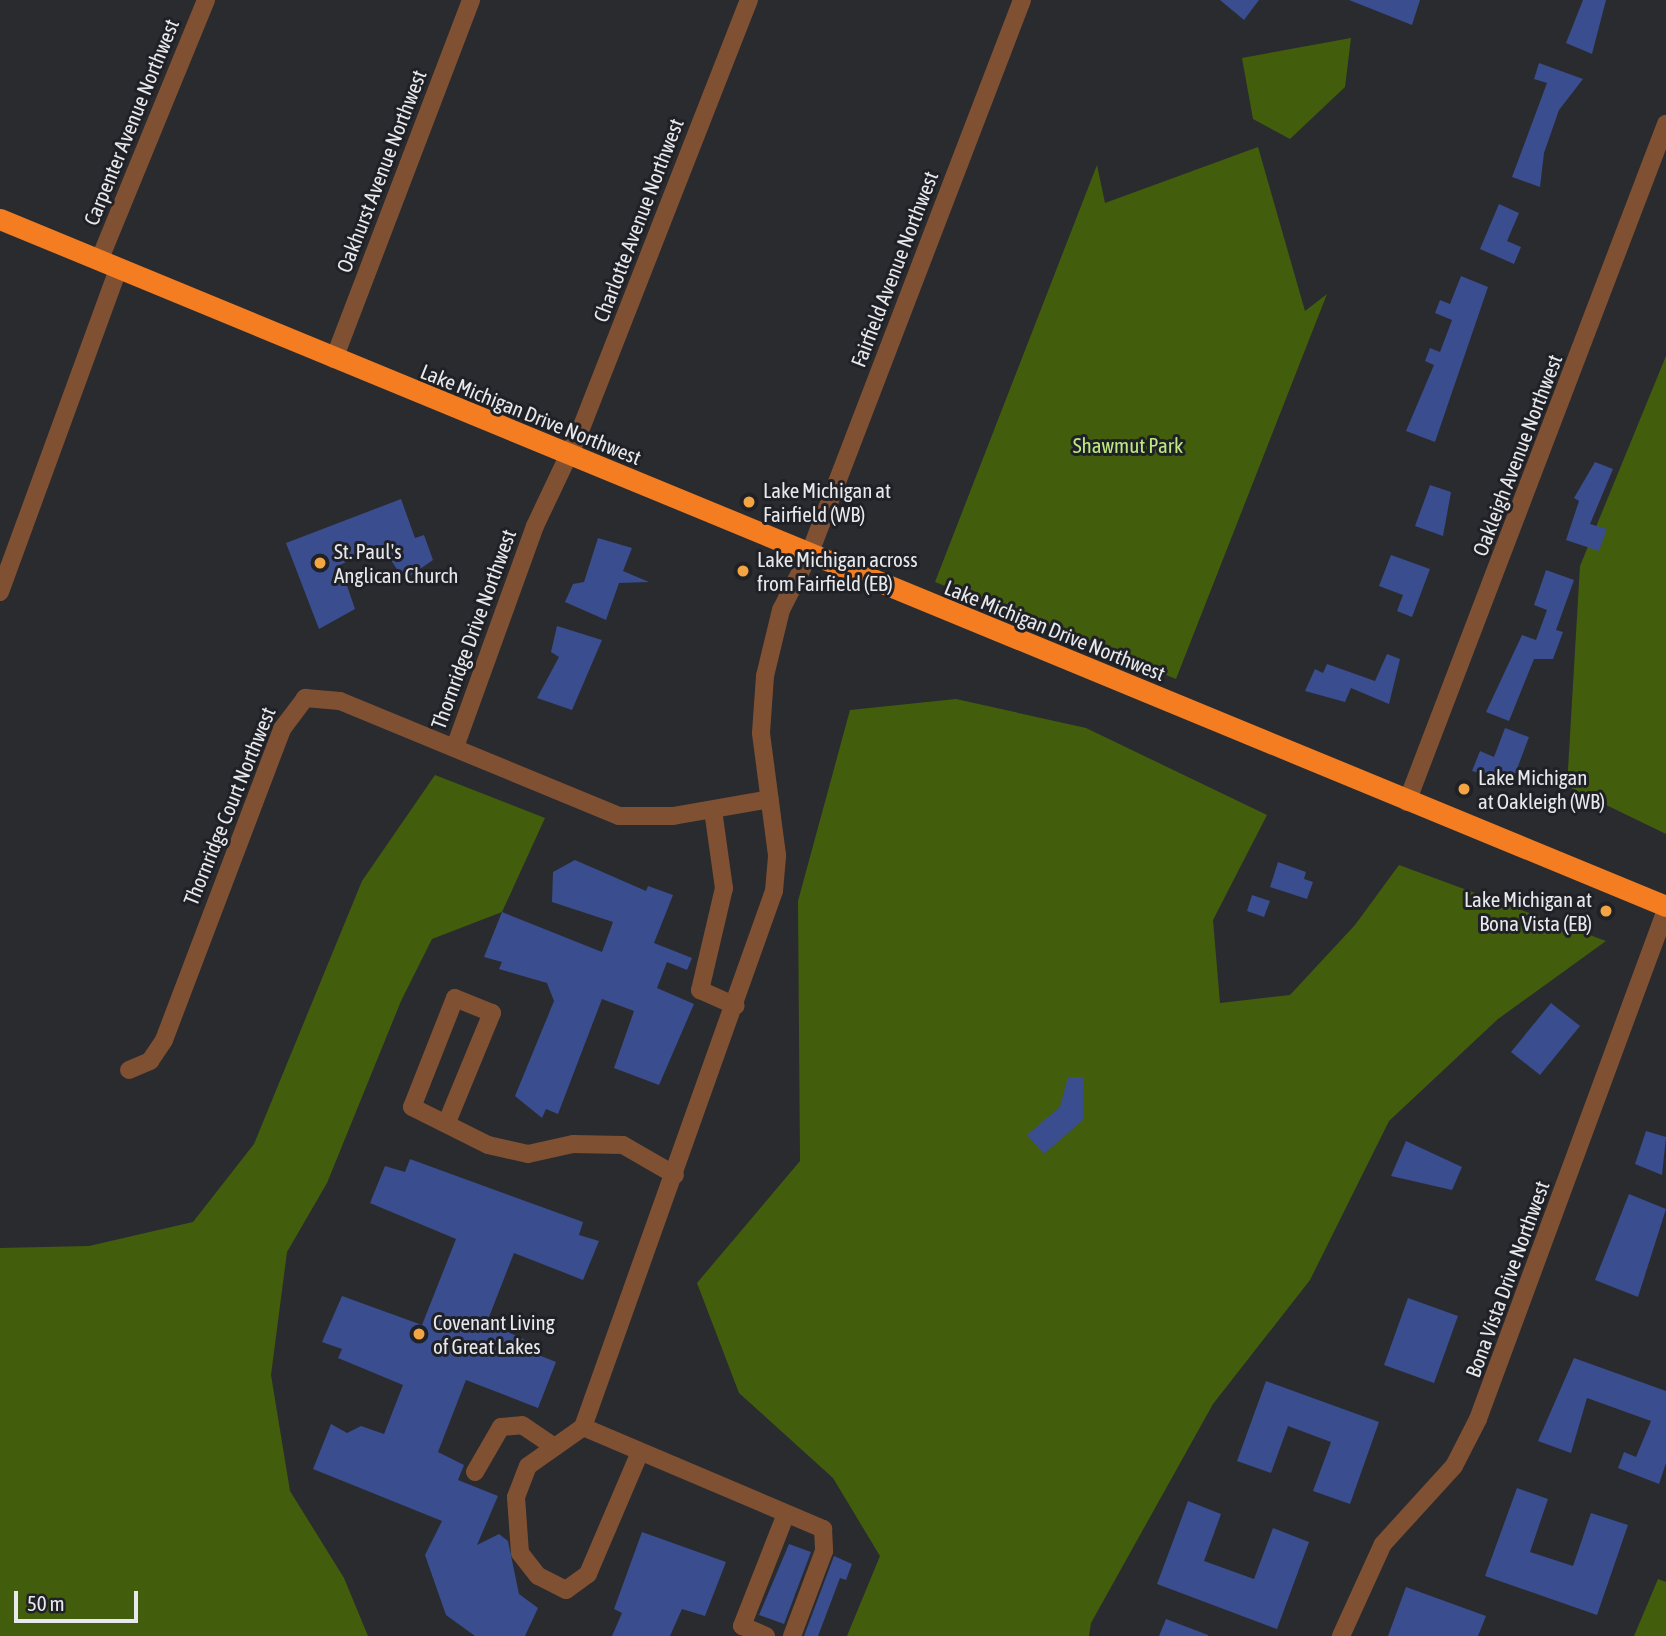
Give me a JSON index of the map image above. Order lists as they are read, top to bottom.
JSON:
{
  "streets": {
    "highway": ["Lake Michigan Drive Northwest"],
    "street": [
      "Carpenter Avenue Northwest",
      "Oakhurst Avenue Northwest",
      "Charlotte Avenue Northwest",
      "Fairfield Avenue Northwest",
      "Oakleigh Avenue Northwest",
      "Thornridge Drive Northwest",
      "Thornridge Court Northwest",
      "Bona Vista Drive Northwest"
    ]
  },
  "crossings": [
    ["Carpenter Avenue Northwest", "Lake Michigan Drive Northwest"],
    ["Oakhurst Avenue Northwest", "Lake Michigan Drive Northwest"],
    ["Charlotte Avenue Northwest", "Lake Michigan Drive Northwest"],
    ["Charlotte Avenue Northwest", "Thornridge Drive Northwest"],
    ["Fairfield Avenue Northwest", "Lake Michigan Drive Northwest"],
    ["Fairfield Avenue Northwest", "Thornridge Drive Northwest"],
    ["Lake Michigan Drive Northwest", "Oakleigh Avenue Northwest"],
    ["Lake Michigan Drive Northwest", "Thornridge Drive Northwest"],
    ["Lake Michigan Drive Northwest", "Bona Vista Drive Northwest"],
    ["Thornridge Drive Northwest", "Thornridge Court Northwest"]
  ],
  "parks": ["Shawmut Park"],
  "places": [
    "Lake Michigan at Fairfield (WB)",
    "St. Paul's Anglican Church",
    "Lake Michigan across from Fairfield (EB)",
    "Lake Michigan at Oakleigh (WB)",
    "Lake Michigan at Bona Vista (EB)",
    "Covenant Living of Great Lakes"
  ],
  "scale_bar": "50 m"
}
